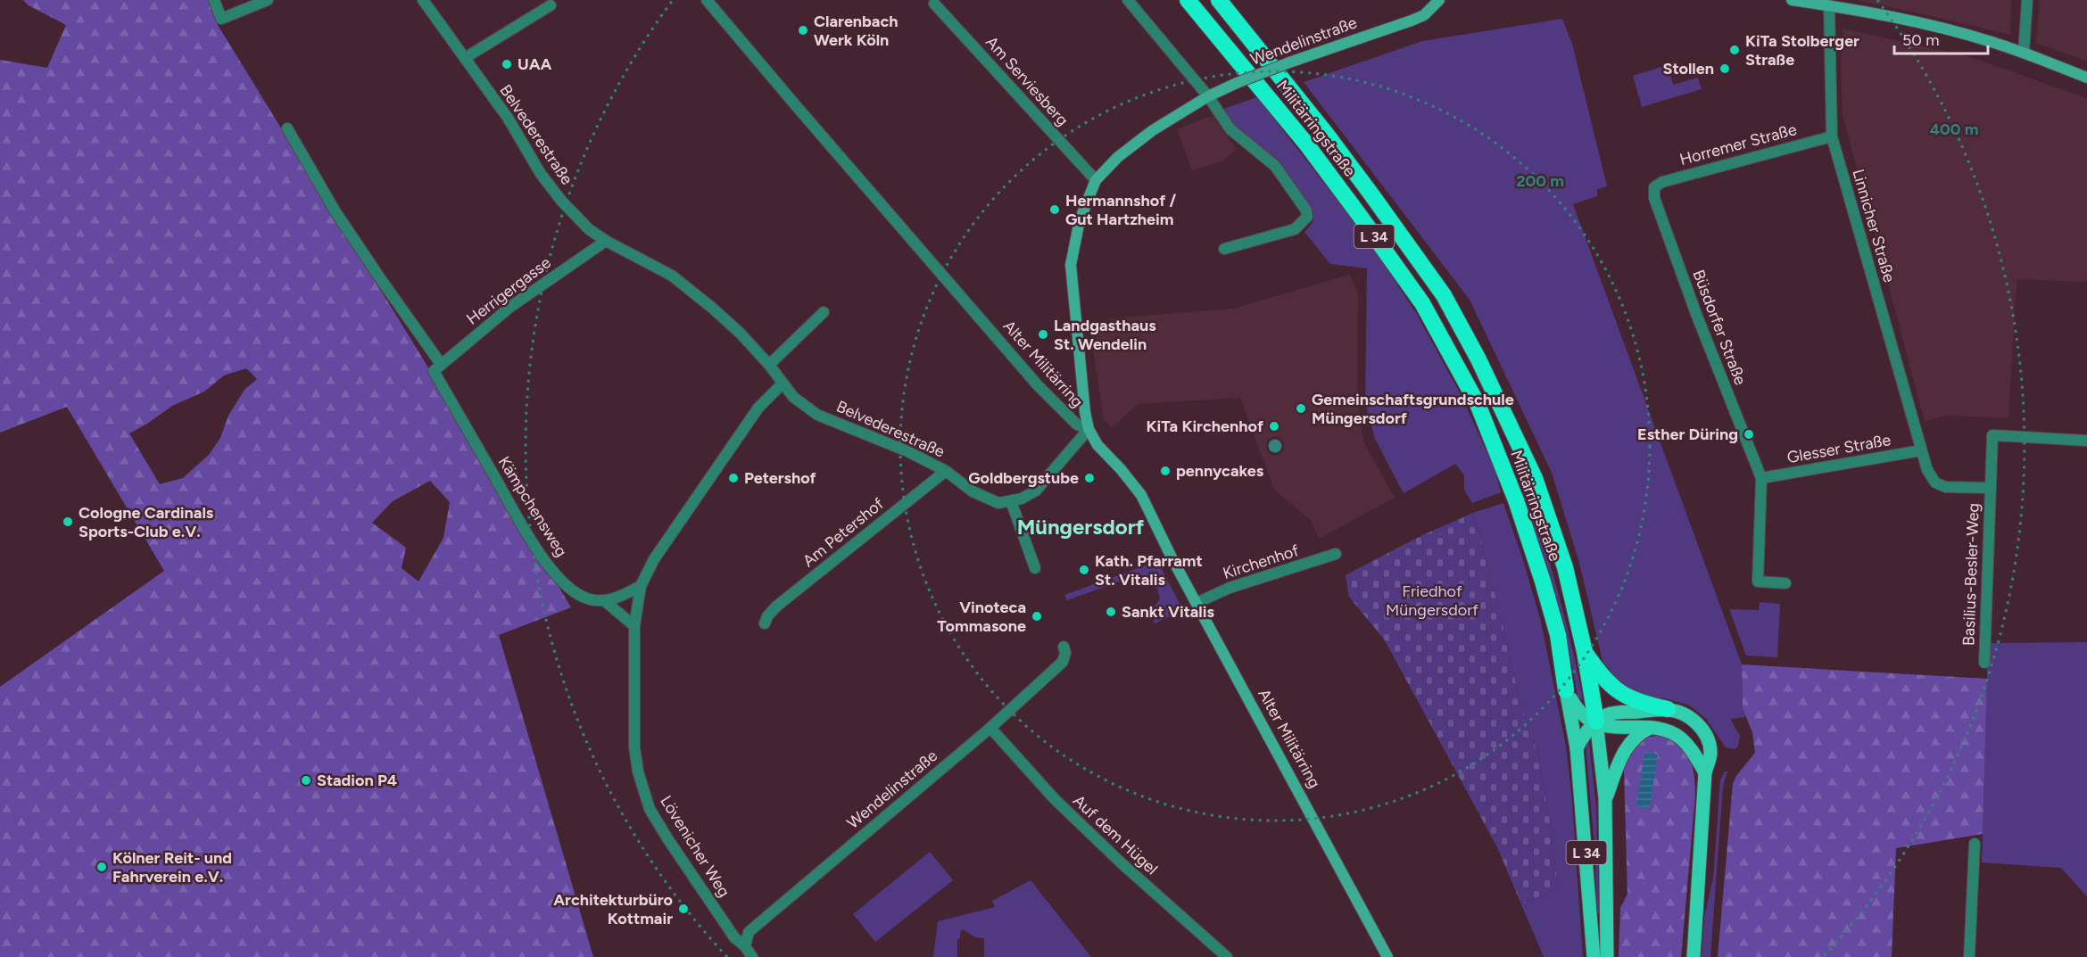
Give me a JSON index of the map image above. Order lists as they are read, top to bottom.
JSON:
{
  "streets": {
    "highway": ["Militärringstraße", "L 34"],
    "street": [
      "Wendelinstraße",
      "Am Serviesberg",
      "Belvederestraße",
      "Horremer Straße",
      "Linnicher Straße",
      "Herrigergasse",
      "Büsdorfer Straße",
      "Alter Militärring",
      "Glesser Straße",
      "Kämpchensweg",
      "Am Petershof",
      "Kirchenhof",
      "Basilius-Besler-Weg",
      "Auf dem Hügel",
      "Lövenicher Weg"
    ]
  },
  "crossings": [
    ["Wendelinstraße", "Am Serviesberg"],
    ["Wendelinstraße", "Alter Militärring"],
    ["Wendelinstraße", "Auf dem Hügel"],
    ["Wendelinstraße", "Lövenicher Weg"],
    ["Belvederestraße", "Herrigergasse"],
    ["Belvederestraße", "Am Petershof"],
    ["Belvederestraße", "Lövenicher Weg"],
    ["Horremer Straße", "Linnicher Straße"],
    ["Horremer Straße", "Büsdorfer Straße"],
    ["Linnicher Straße", "Glesser Straße"],
    ["Linnicher Straße", "Basilius-Besler-Weg"],
    ["Herrigergasse", "Kämpchensweg"],
    ["Büsdorfer Straße", "Glesser Straße"],
    ["Alter Militärring", "Kirchenhof"],
    ["Glesser Straße", "Basilius-Besler-Weg"]
  ],
  "districts": ["Müngersdorf"],
  "parks": ["Friedhof Müngersdorf"],
  "places": [
    "Clarenbach Werk Köln",
    "KiTa Stolberger Straße",
    "UAA",
    "Stollen",
    "Hermannshof / Gut Hartzheim",
    "Landgasthaus St. Wendelin",
    "Gemeinschaftsgrundschule Müngersdorf",
    "KiTa Kirchenhof",
    "Esther Düring",
    "pennycakes",
    "Petershof",
    "Goldbergstube",
    "Cologne Cardinals Sports-Club e.V.",
    "Kath. Pfarramt St. Vitalis",
    "Sankt Vitalis",
    "Vinoteca Tommasone",
    "Stadion P4",
    "Kölner Reit- und Fahrverein e.V.",
    "Architekturbüro Kottmair"
  ],
  "scale_bar": "50 m",
  "rings": ["400 m", "200 m"]
}
